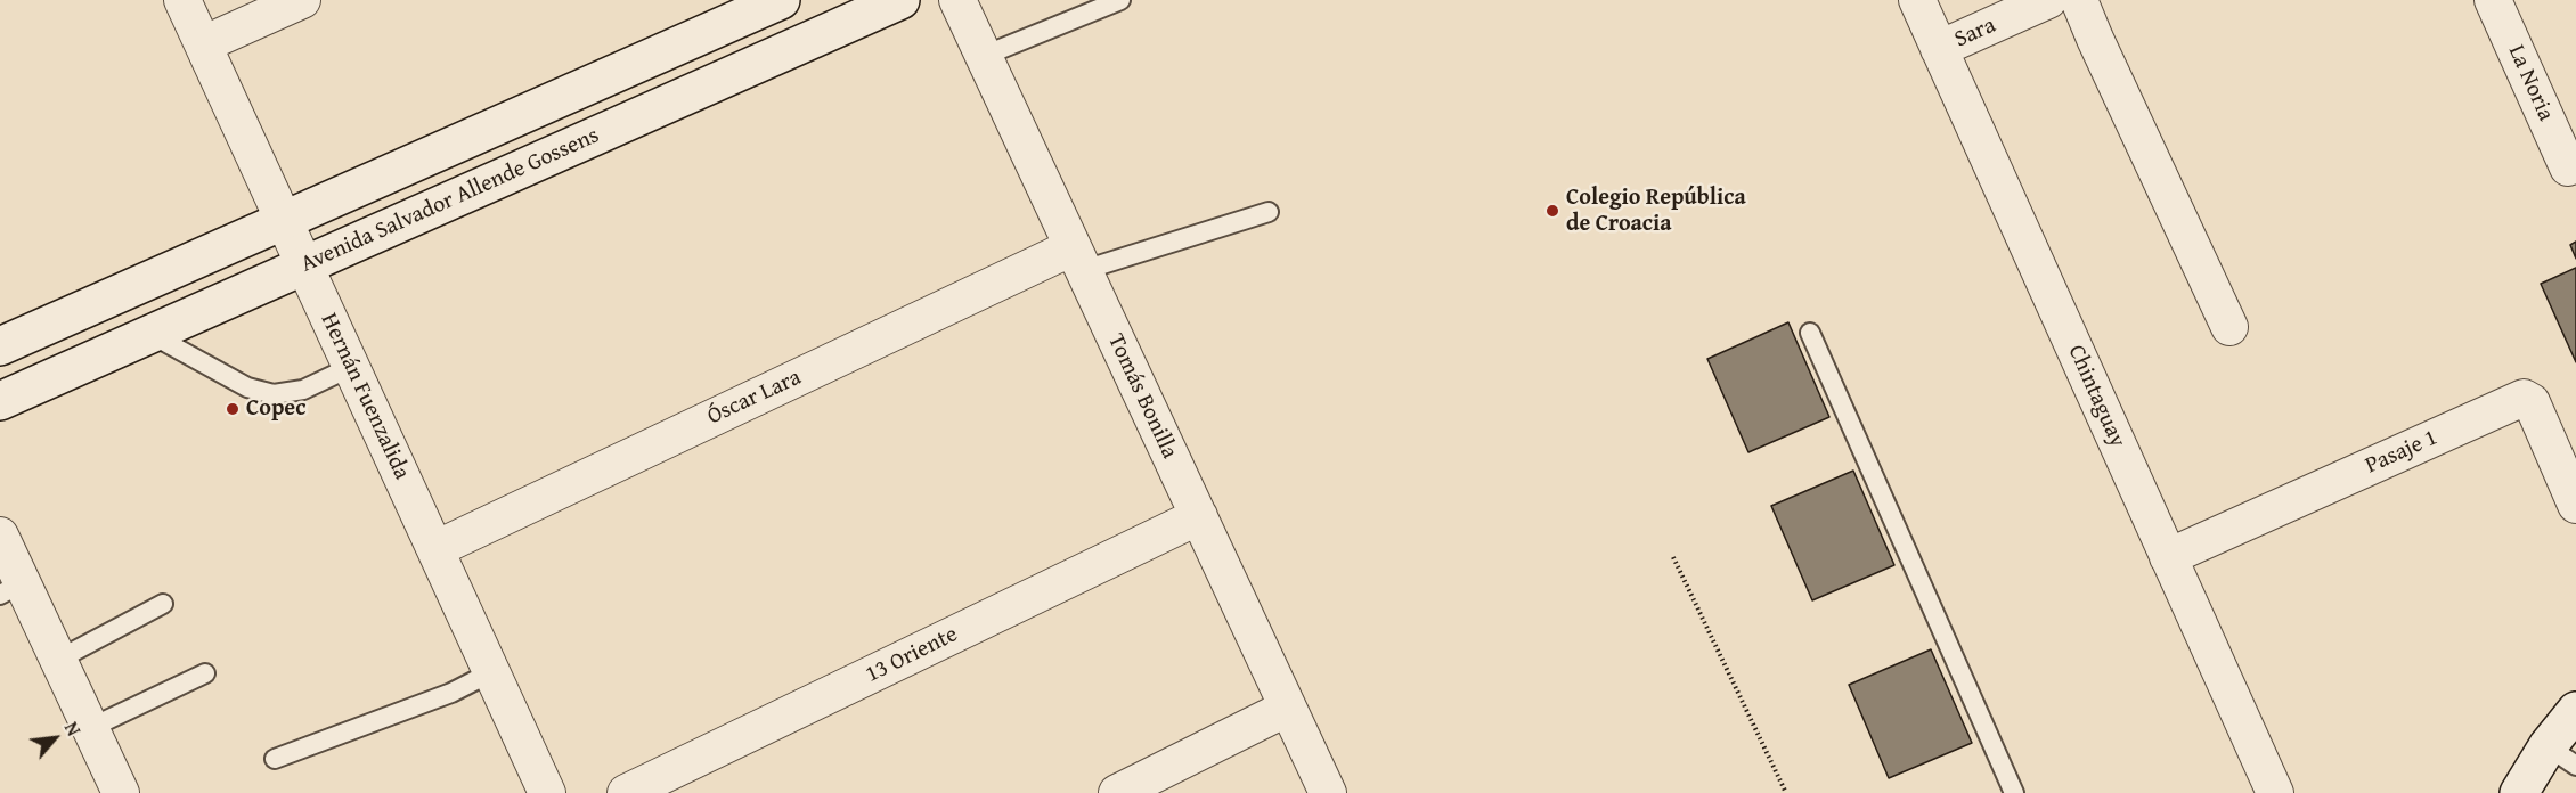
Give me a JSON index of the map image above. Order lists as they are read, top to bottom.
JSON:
{
  "streets": {
    "main road": ["Avenida Salvador Allende Gossens"],
    "street": [
      "Sara",
      "La Noria",
      "Hernán Fuenzalida",
      "Tomás Bonilla",
      "Chintaguay",
      "Óscar Lara",
      "Pasaje 1",
      "13 Oriente"
    ]
  },
  "crossings": [
    ["Sara", "Chintaguay"],
    ["Avenida Salvador Allende Gossens", "Hernán Fuenzalida"],
    ["Hernán Fuenzalida", "Óscar Lara"],
    ["Tomás Bonilla", "Óscar Lara"],
    ["Tomás Bonilla", "13 Oriente"],
    ["Chintaguay", "Pasaje 1"]
  ],
  "places": ["Colegio República de Croacia", "Copec"],
  "north": "top right"
}
